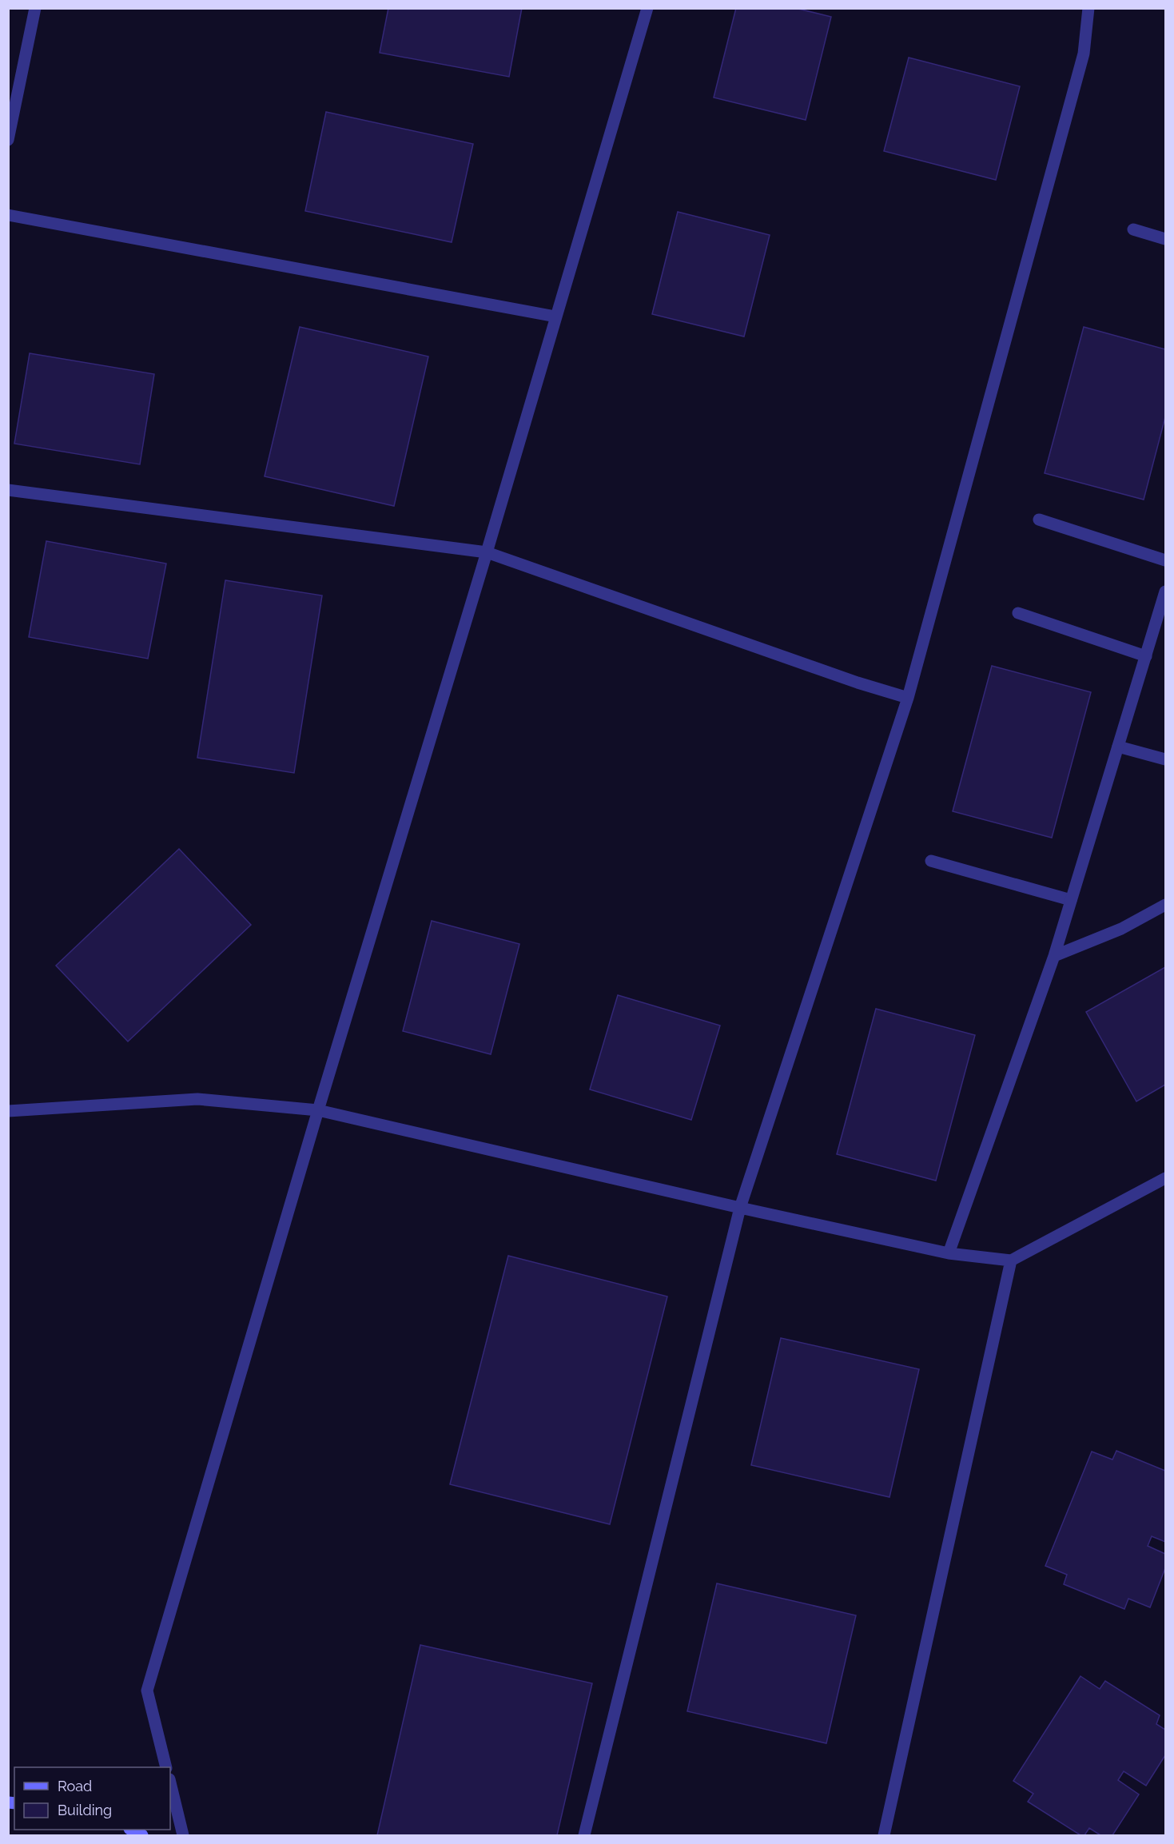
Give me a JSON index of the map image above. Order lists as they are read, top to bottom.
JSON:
{
  "legend": ["Road", "Building"]
}
